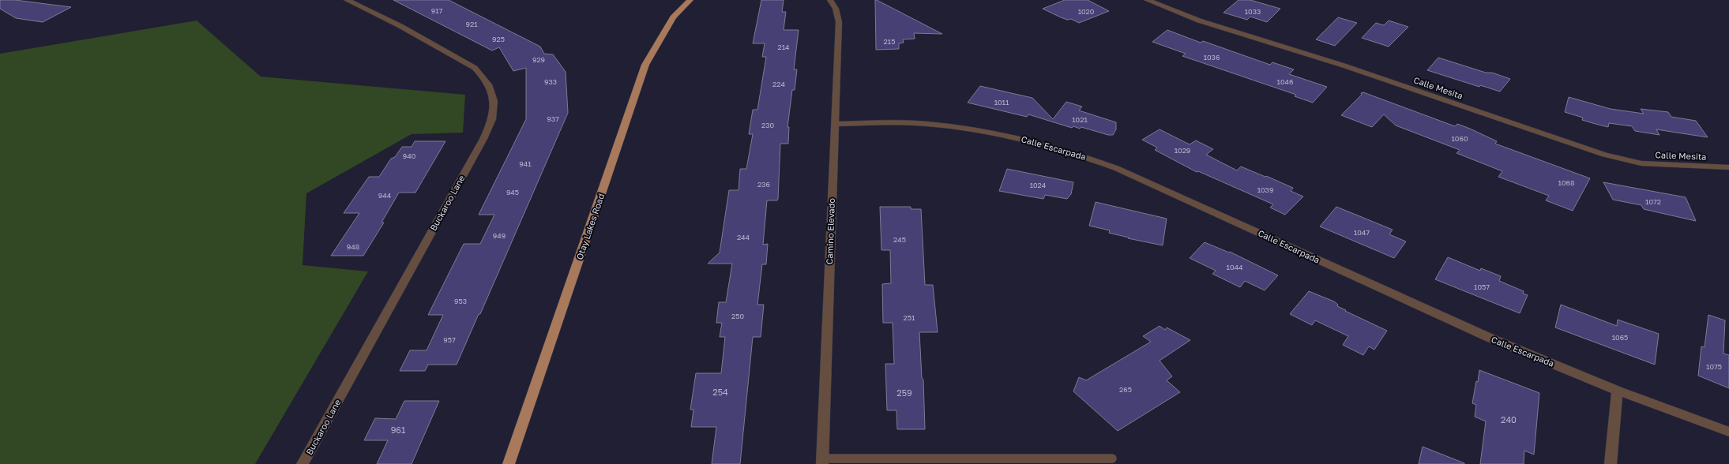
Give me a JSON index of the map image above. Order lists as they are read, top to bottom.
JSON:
{
  "streets": {
    "main road": ["Otay Lakes Road"],
    "street": [
      "Calle Mesita",
      "Calle Escarpada",
      "Buckaroo Lane",
      "Camino Elevado"
    ]
  },
  "crossings": [
    ["Calle Escarpada", "Camino Elevado"]
  ],
  "house_numbers": [
    "917",
    "1020",
    "1033",
    "921",
    "925",
    "215",
    "214",
    "1036",
    "929",
    "933",
    "1046",
    "224",
    "1011",
    "937",
    "1021",
    "230",
    "1060",
    "1029",
    "940",
    "941",
    "1068",
    "236",
    "1024",
    "1039",
    "945",
    "944",
    "1072",
    "1047",
    "949",
    "244",
    "245",
    "948",
    "1044",
    "1057",
    "953",
    "250",
    "251",
    "1065",
    "957",
    "1075",
    "265",
    "254",
    "259",
    "240",
    "961"
  ]
}
